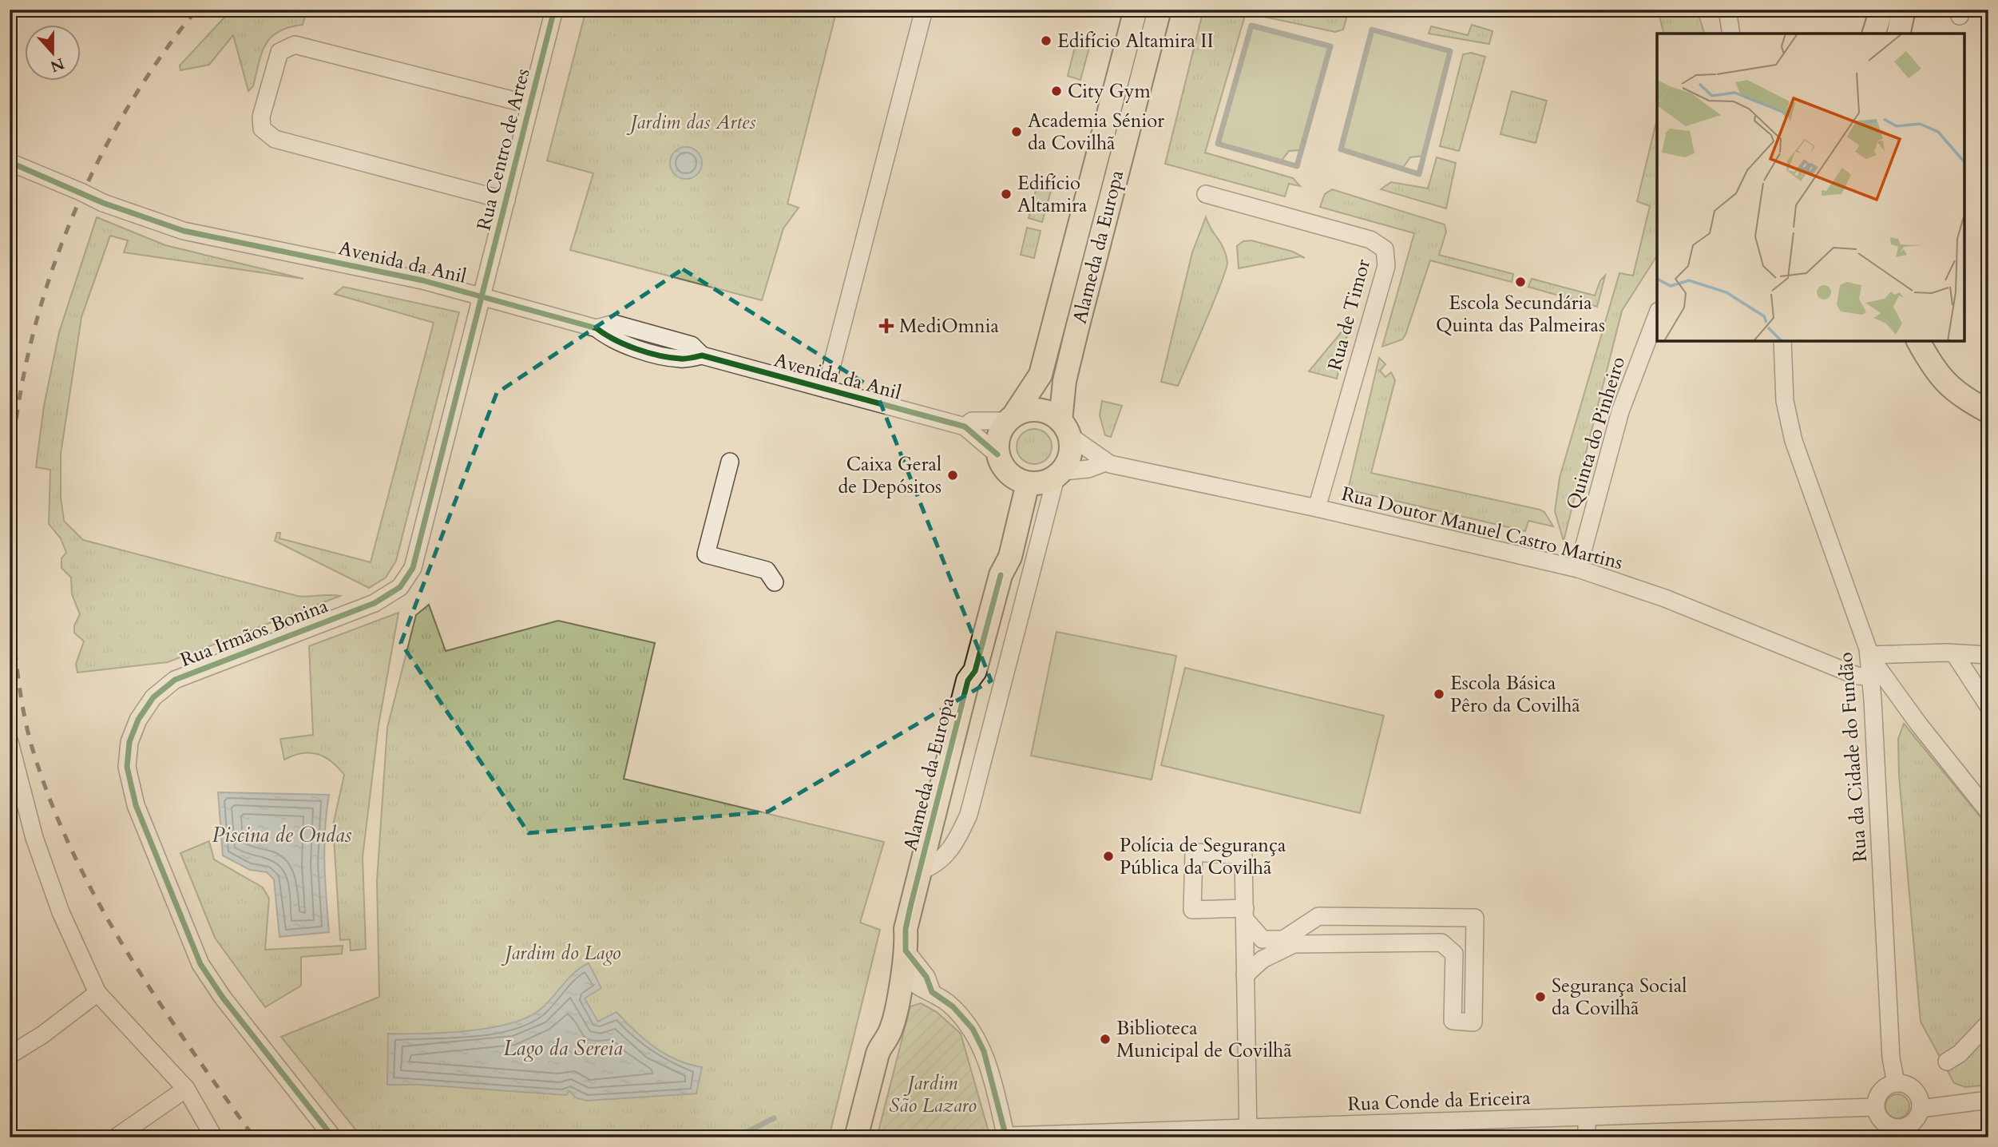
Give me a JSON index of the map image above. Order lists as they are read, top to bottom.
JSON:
{
  "streets": {
    "main road": ["Alameda da Europa"],
    "street": [
      "Rua Centro de Artes",
      "Avenida da Anil",
      "Rua de Timor",
      "Quinta do Pinheiro",
      "Rua Doutor Manuel Castro Martins",
      "Rua Irmãos Bonina",
      "Rua da Cidade do Fundão",
      "Rua Conde da Ericeira"
    ]
  },
  "crossings": [
    ["Rua Centro de Artes", "Avenida da Anil"],
    ["Rua Centro de Artes", "Rua Irmãos Bonina"],
    ["Alameda da Europa", "Avenida da Anil"],
    ["Alameda da Europa", "Rua Doutor Manuel Castro Martins"],
    ["Avenida da Anil", "Rua Doutor Manuel Castro Martins"],
    ["Avenida da Anil", "Rua Irmãos Bonina"],
    ["Rua de Timor", "Rua Doutor Manuel Castro Martins"],
    ["Quinta do Pinheiro", "Rua Doutor Manuel Castro Martins"],
    ["Rua Doutor Manuel Castro Martins", "Rua da Cidade do Fundão"],
    ["Rua da Cidade do Fundão", "Rua Conde da Ericeira"]
  ],
  "water": ["Piscina de Ondas", "Lago da Sereia"],
  "parks": ["Jardim das Artes", "Jardim do Lago", "Jardim São Lazaro"],
  "places": {
    "other": [
      "Edifício Altamira II",
      "City Gym",
      "Academia Sénior da Covilhã",
      "Edifício Altamira",
      "Escola Secundária Quinta das Palmeiras",
      "Caixa Geral de Depósitos",
      "Escola Básica Pêro da Covilhã",
      "Polícia de Segurança Pública da Covilhã",
      "Segurança Social da Covilhã",
      "Biblioteca Municipal de Covilhã"
    ],
    "health": ["MediOmnia"]
  },
  "north": "bottom"
}
